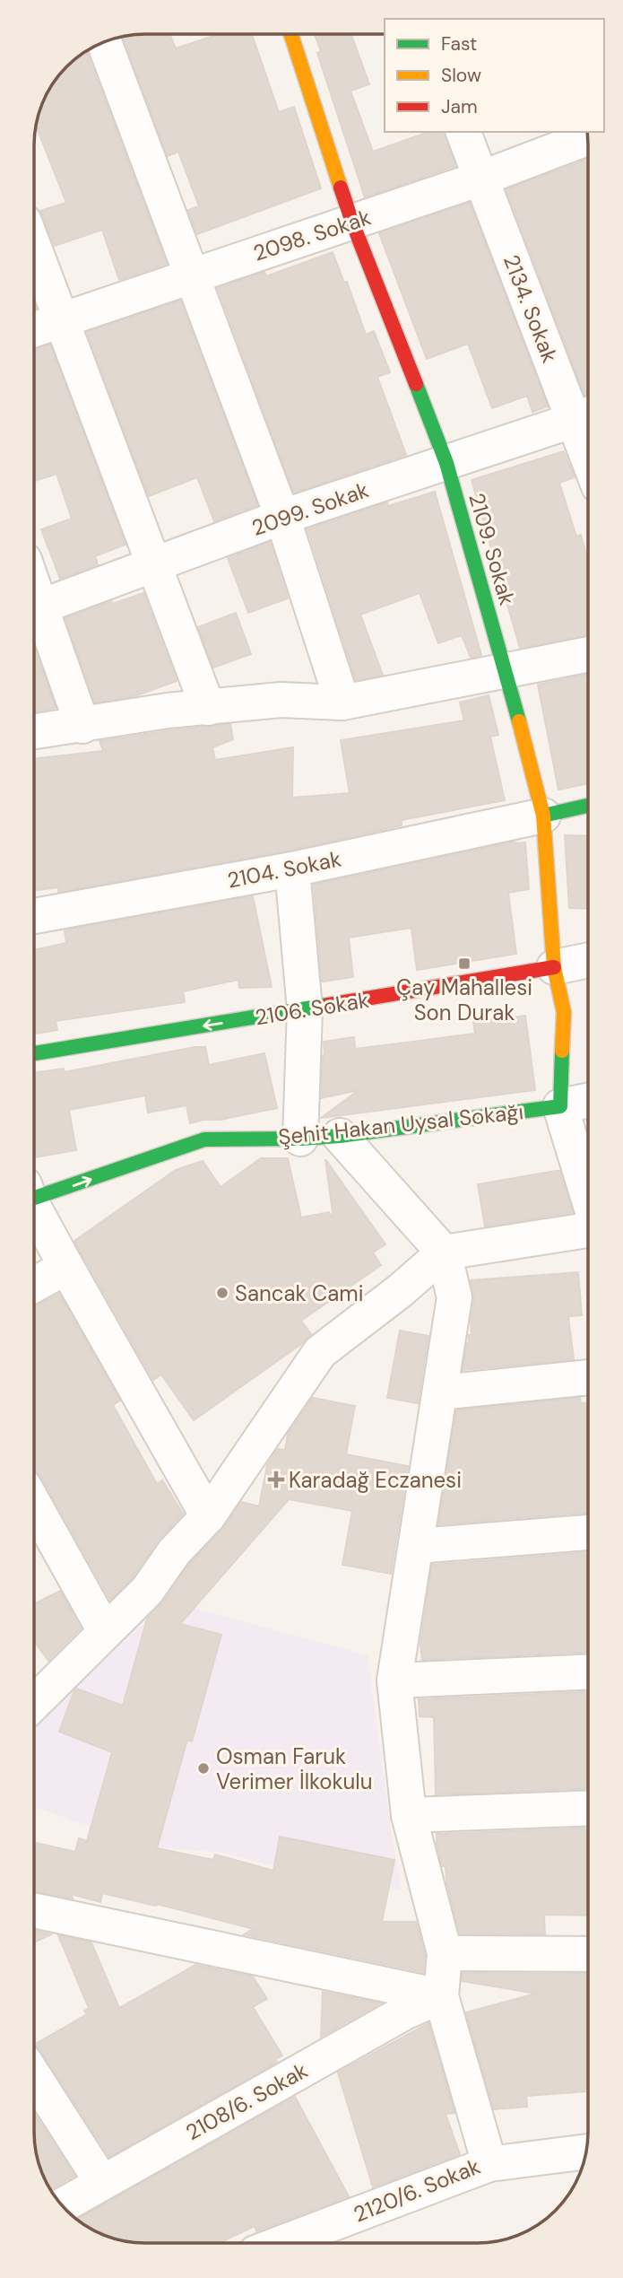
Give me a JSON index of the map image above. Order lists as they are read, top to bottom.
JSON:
{
  "streets": {
    "main road": ["2109. Sokak", "2106. Sokak", "Şehit Hakan Uysal Sokağı"],
    "street": [
      "2098. Sokak",
      "2134. Sokak",
      "2099. Sokak",
      "2104. Sokak",
      "2108/6. Sokak",
      "2120/6. Sokak"
    ]
  },
  "crossings": [
    ["2098. Sokak", "2134. Sokak"],
    ["2098. Sokak", "2109. Sokak"],
    ["2134. Sokak", "2099. Sokak"],
    ["2099. Sokak", "2109. Sokak"],
    ["2109. Sokak", "2104. Sokak"],
    ["2109. Sokak", "2106. Sokak"],
    ["2109. Sokak", "Şehit Hakan Uysal Sokağı"],
    ["2108/6. Sokak", "2120/6. Sokak"]
  ],
  "one_way": ["2106. Sokak", "Şehit Hakan Uysal Sokağı"],
  "places": {
    "transit": ["Çay Mahallesi Son Durak"],
    "other": ["Sancak Cami", "Osman Faruk Verimer İlkokulu"],
    "health": ["Karadağ Eczanesi"]
  },
  "legend": ["Fast", "Slow", "Jam"]
}
